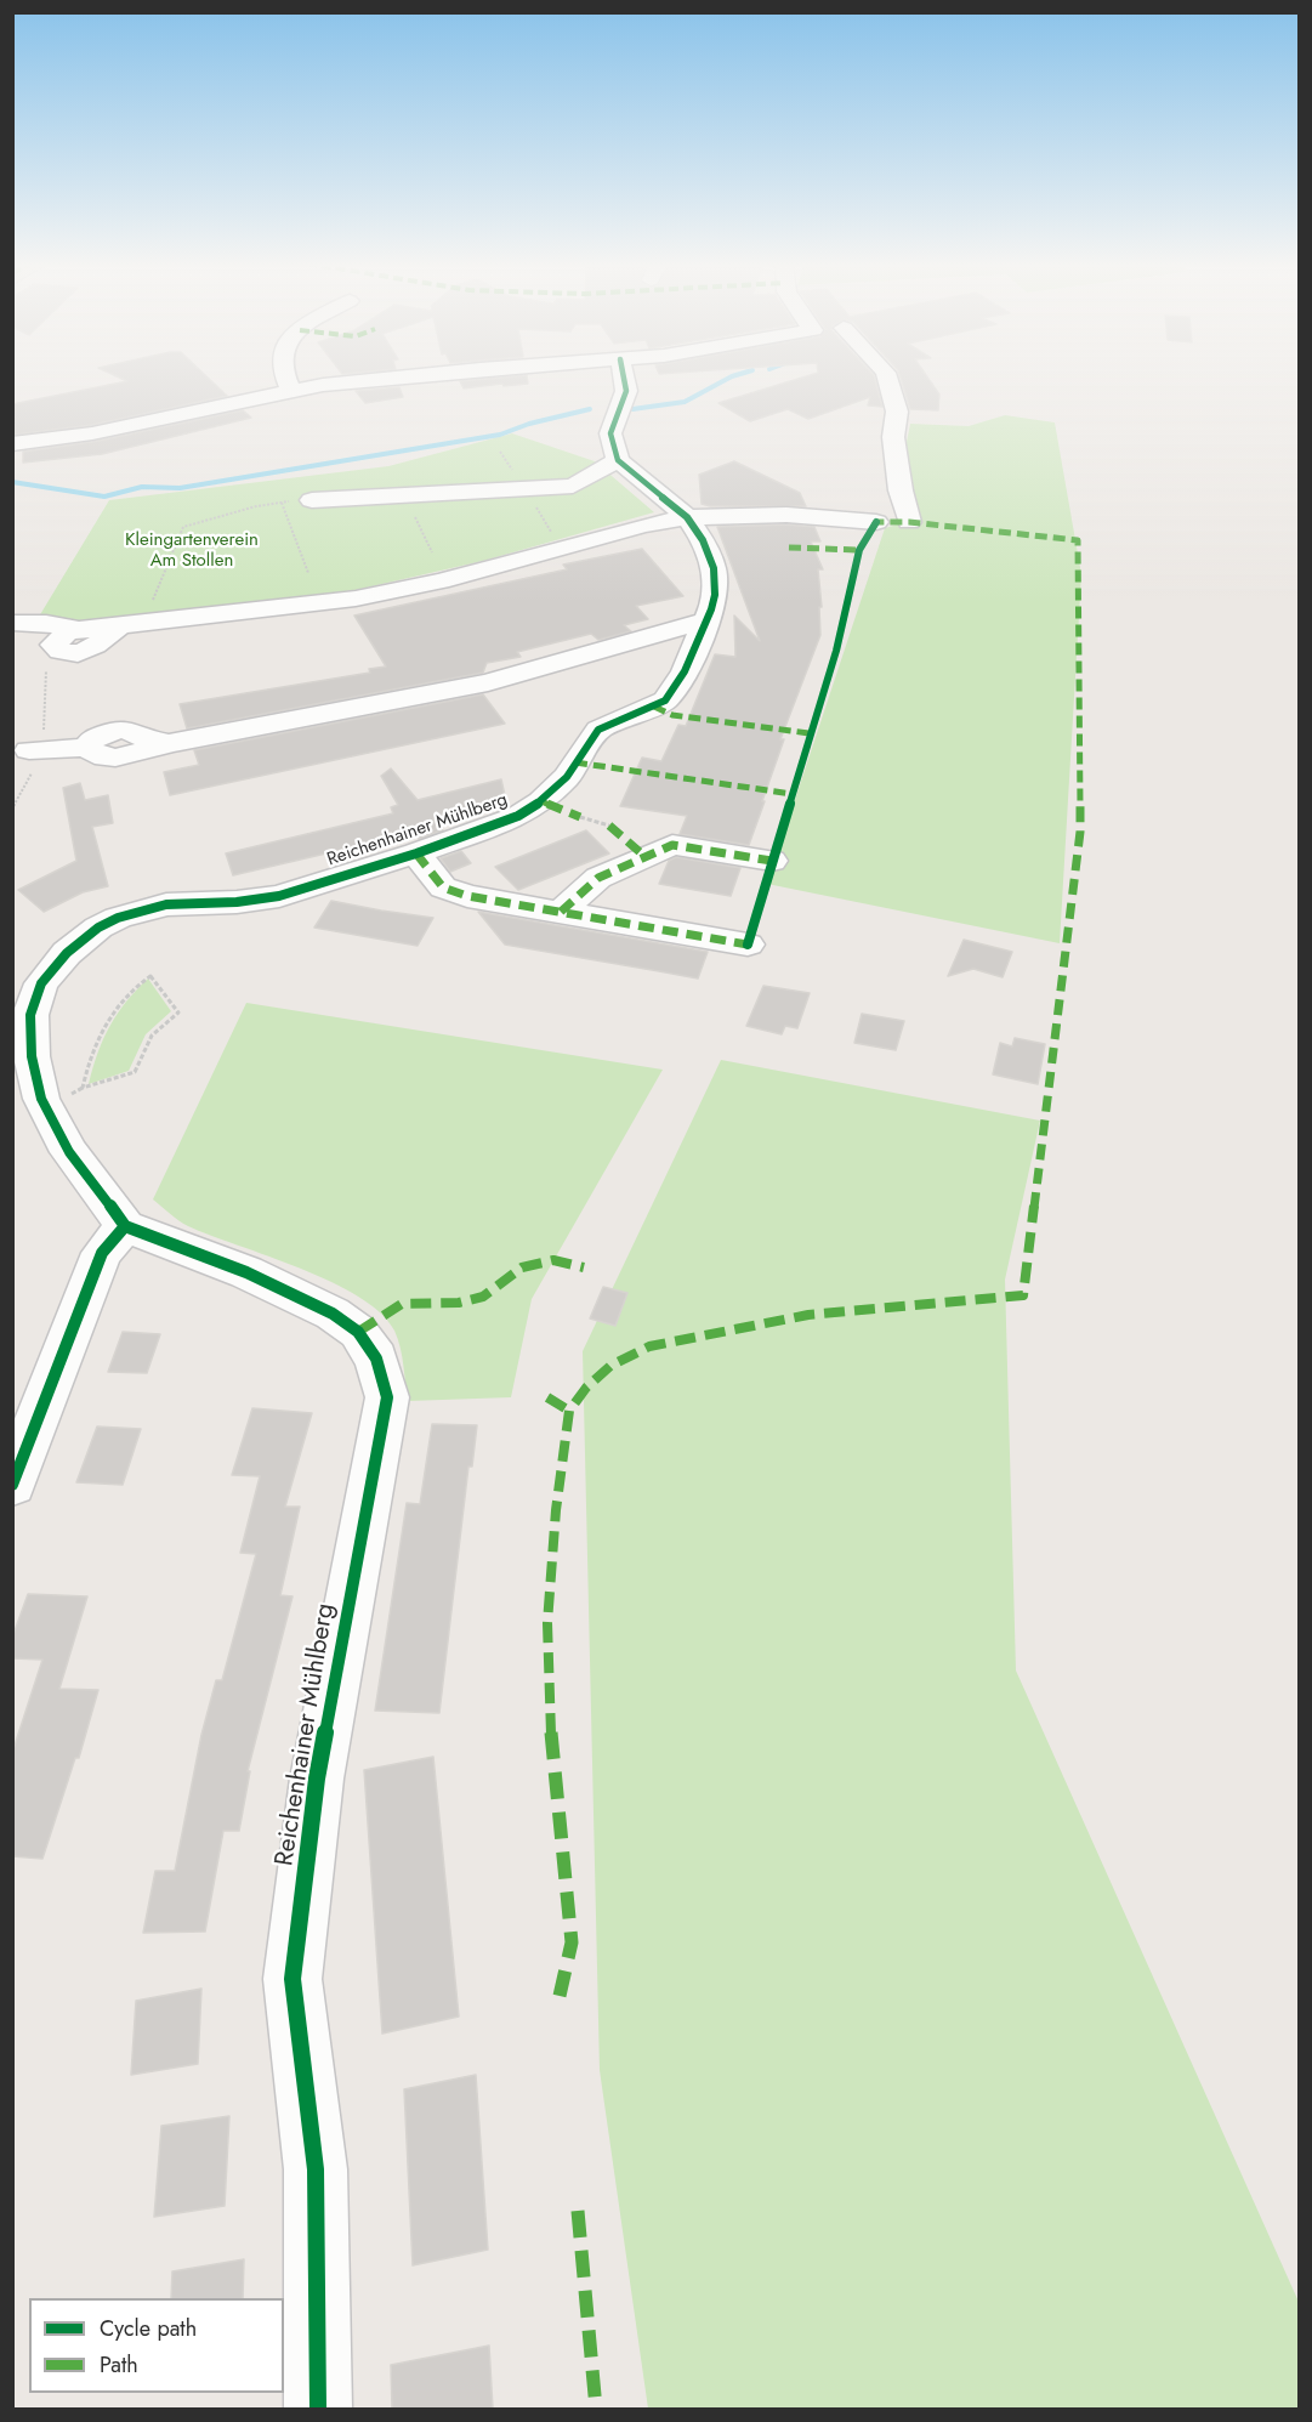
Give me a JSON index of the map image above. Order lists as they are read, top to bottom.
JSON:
{
  "streets": {
    "street": ["Reichenhainer Mühlberg"]
  },
  "parks": ["Kleingartenverein Am Stollen"],
  "legend": ["Cycle path", "Path"]
}
